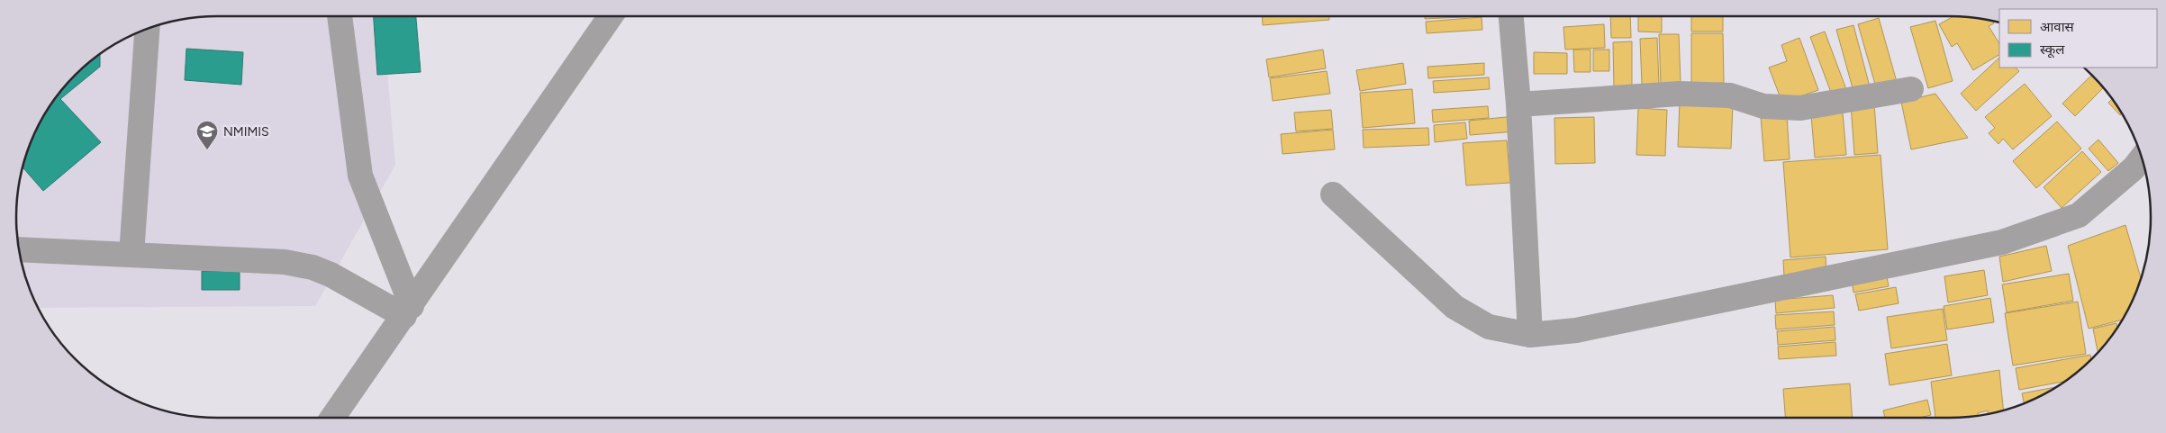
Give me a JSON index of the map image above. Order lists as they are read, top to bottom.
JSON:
{
  "places": {
    "school or university": ["NMIMIS"]
  },
  "legend": ["आवास", "स्कूल"]
}
